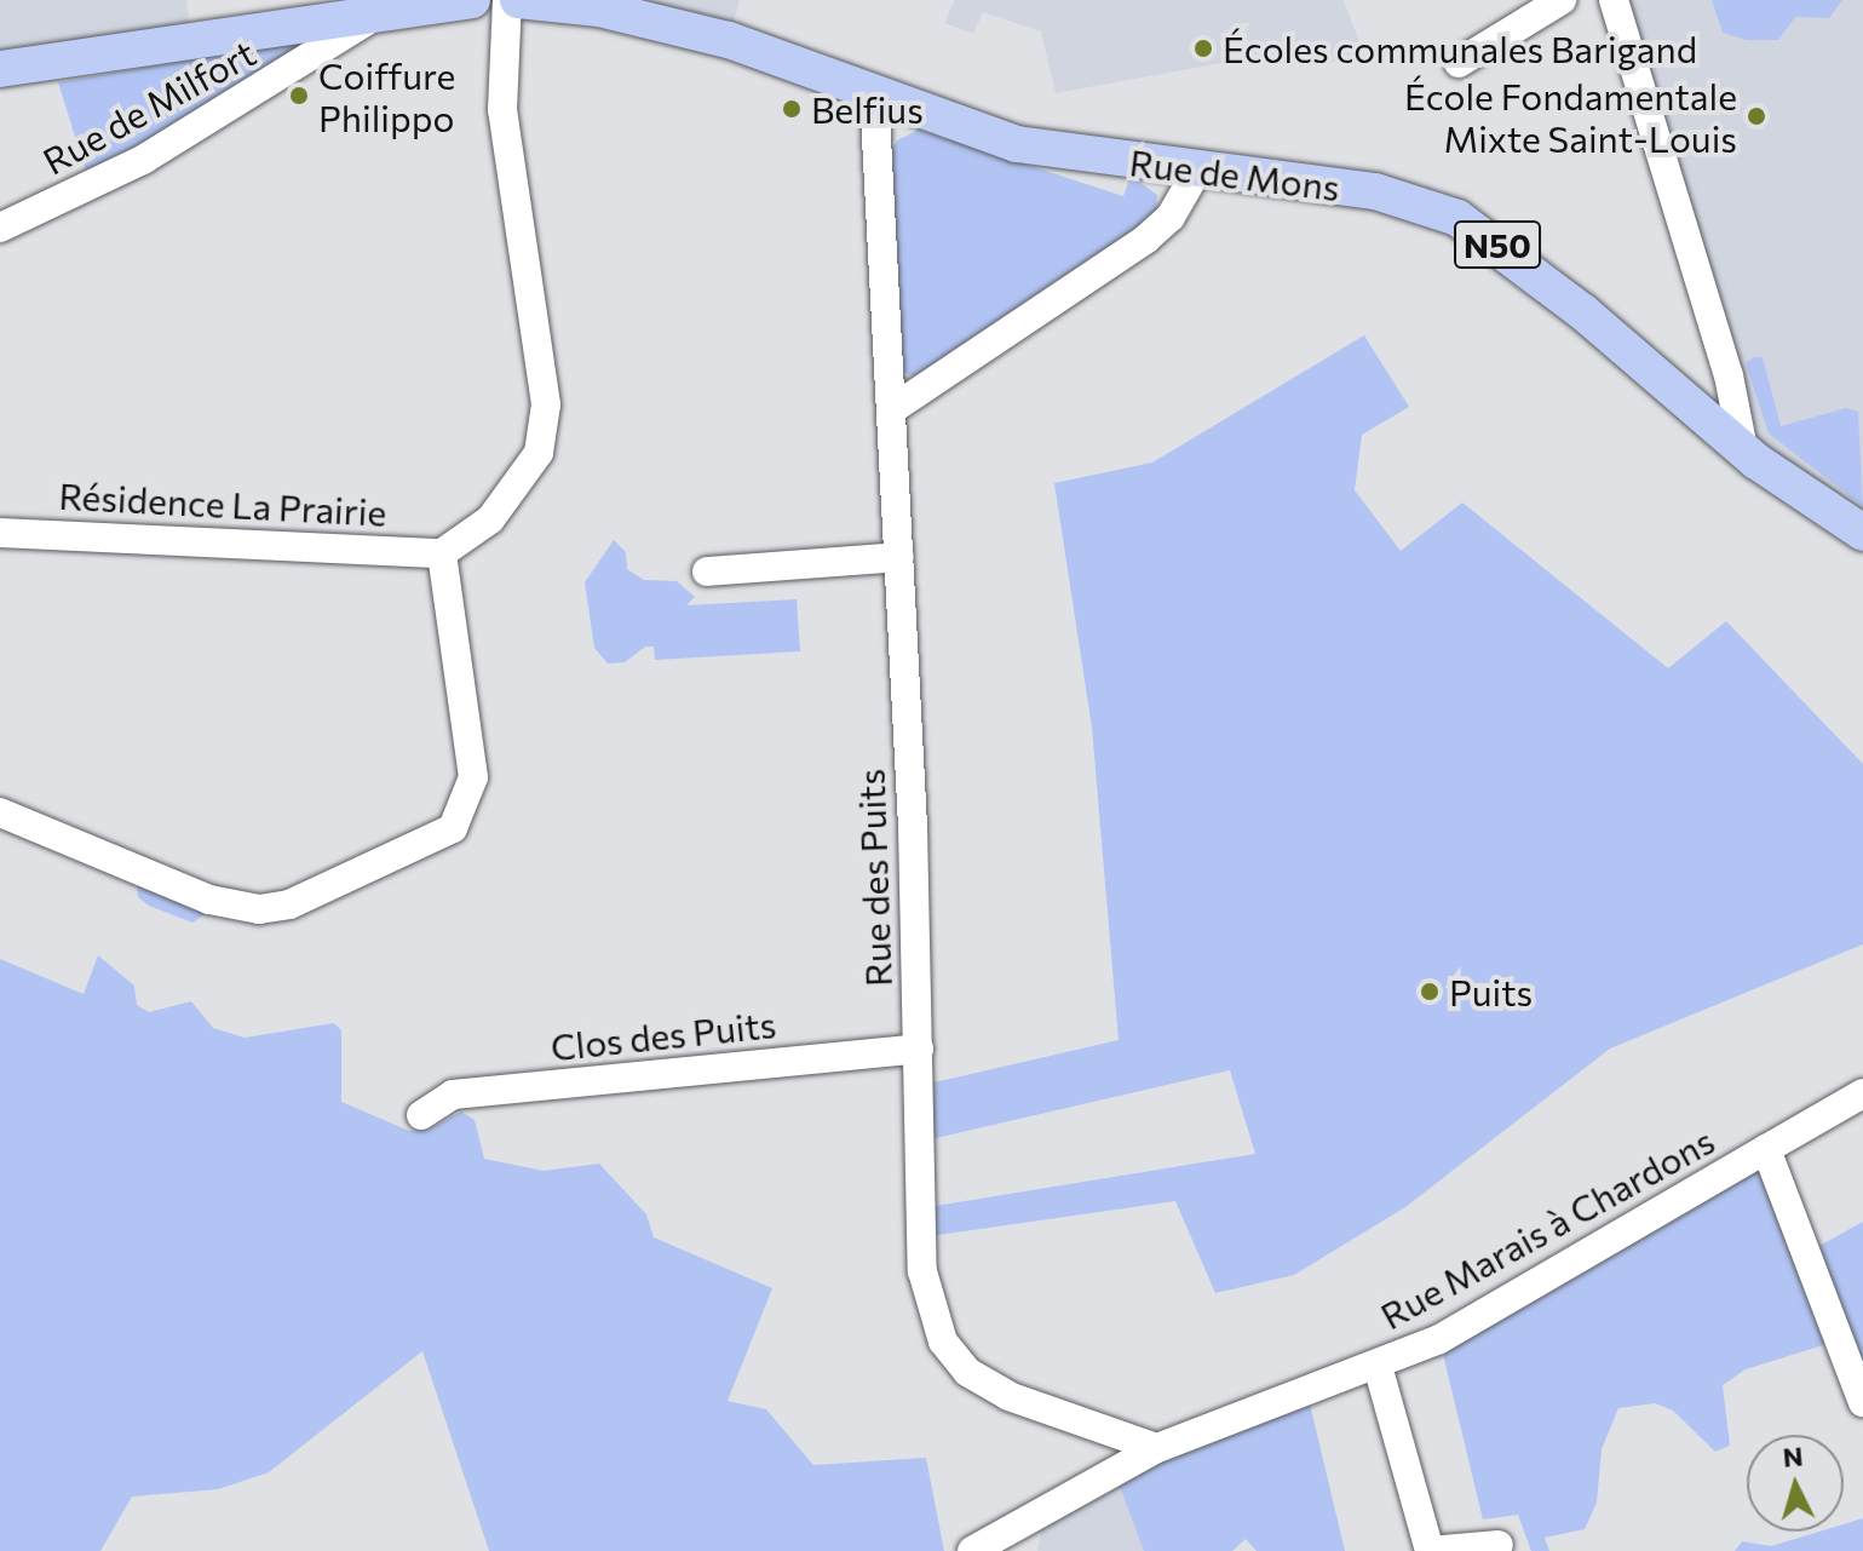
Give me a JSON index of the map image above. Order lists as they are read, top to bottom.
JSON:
{
  "streets": {
    "main road": ["Rue de Mons", "N50"],
    "street": [
      "Rue de Milfort",
      "Résidence La Prairie",
      "Rue des Puits",
      "Clos des Puits",
      "Rue Marais à Chardons"
    ]
  },
  "crossings": [
    ["Rue de Mons", "Rue des Puits"],
    ["Rue des Puits", "Clos des Puits"],
    ["Rue des Puits", "Rue Marais à Chardons"]
  ],
  "places": [
    "Écoles communales Barigand",
    "Coiffure Philippo",
    "Belfius",
    "École Fondamentale Mixte Saint-Louis",
    "Puits"
  ],
  "north": "top"
}
